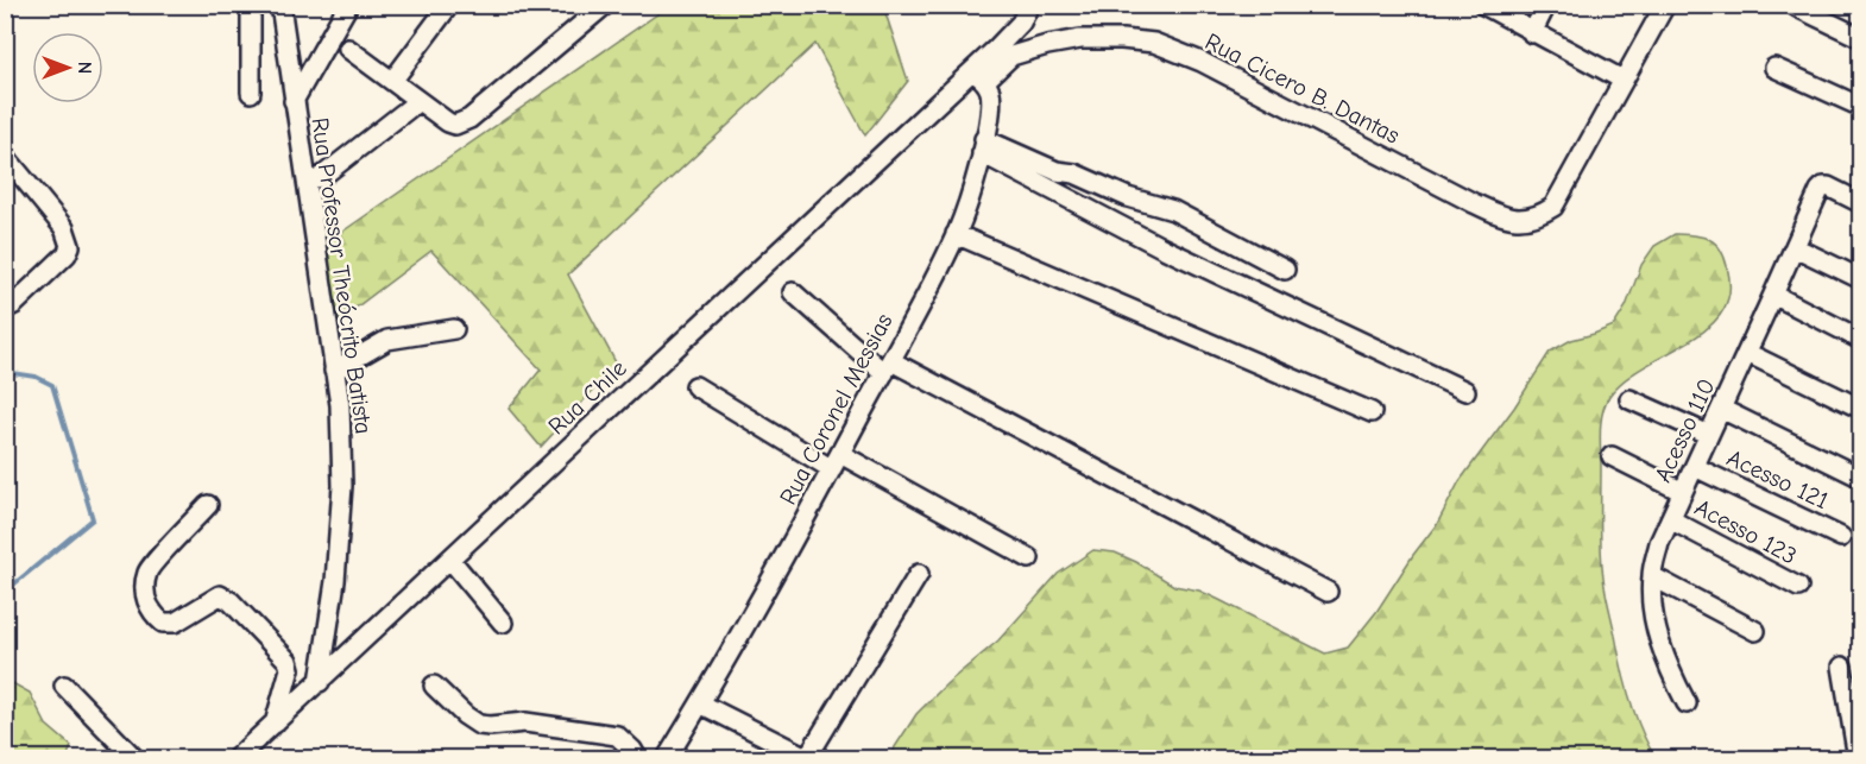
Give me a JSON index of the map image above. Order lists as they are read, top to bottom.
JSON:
{
  "streets": {
    "street": [
      "Rua Cicero B. Dantas",
      "Rua Professor Theócrito Batista",
      "Rua Chile",
      "Rua Coronel Messias",
      "Acesso 110",
      "Acesso 121",
      "Acesso 123"
    ]
  },
  "crossings": [
    ["Rua Cicero B. Dantas", "Rua Chile"],
    ["Rua Cicero B. Dantas", "Rua Coronel Messias"],
    ["Rua Professor Theócrito Batista", "Rua Chile"],
    ["Rua Chile", "Rua Coronel Messias"],
    ["Acesso 110", "Acesso 121"],
    ["Acesso 110", "Acesso 123"]
  ],
  "north": "right"
}
